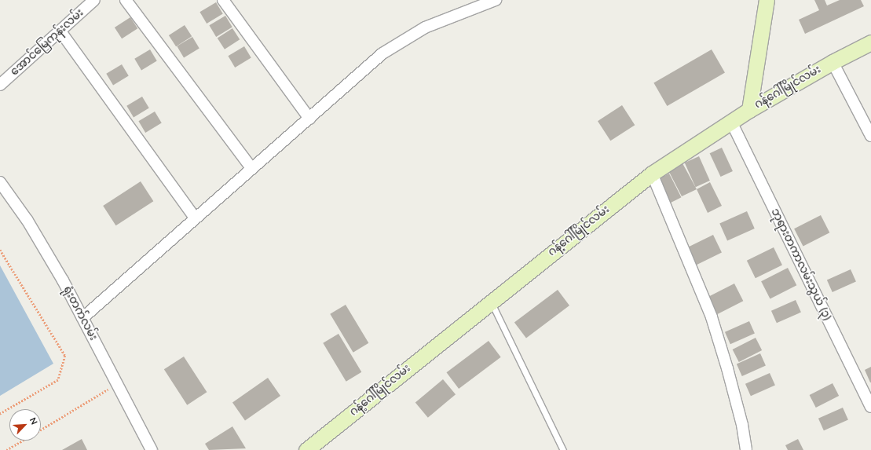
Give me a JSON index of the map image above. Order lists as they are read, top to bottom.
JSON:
{
  "streets": {
    "street": [
      "အောင်မြေကုန်းလမ်း",
      "ဂန့်ဂေါ်မြိုင်လမ်း",
      "ဘုရားတကာလမ်းသွယ် (၃)",
      "ရုံးတက်လမ်း"
    ]
  },
  "crossings": [
    ["ဂန့်ဂေါ်မြိုင်လမ်း", "ဘုရားတကာလမ်းသွယ် (၃)"]
  ],
  "north": "top right"
}
